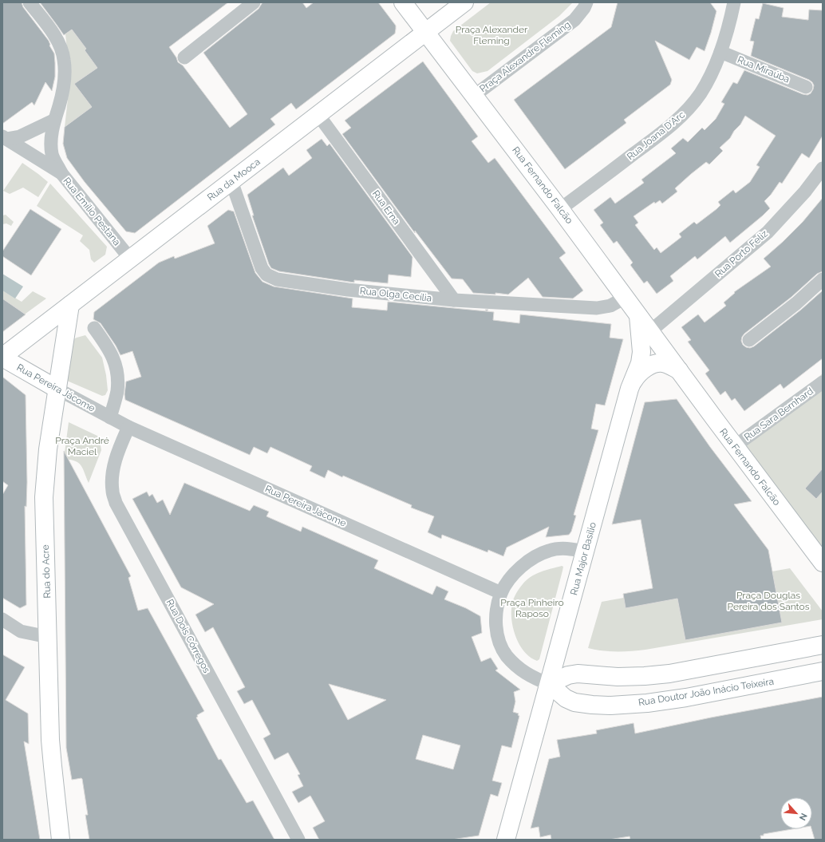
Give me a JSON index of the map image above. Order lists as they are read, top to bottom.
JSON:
{
  "streets": {
    "main road": [
      "Rua da Mooca",
      "Rua Fernando Falcão",
      "Rua Pereira Jácome",
      "Rua Major Basílio",
      "Rua do Acre",
      "Rua Doutor João Inácio Teixeira"
    ],
    "street": [
      "Praça Alexandre Fleming",
      "Rua Miraúba",
      "Rua Joana D'Arc",
      "Rua Erna",
      "Rua Emílio Pestana",
      "Rua Porto Feliz",
      "Rua Olga Cecília",
      "Rua Sara Bernhard",
      "Rua Dois Córregos"
    ]
  },
  "crossings": [
    ["Praça Alexandre Fleming", "Rua Fernando Falcão"],
    ["Rua Miraúba", "Rua Joana D'Arc"],
    ["Rua Joana D'Arc", "Rua Fernando Falcão"],
    ["Rua da Mooca", "Rua Fernando Falcão"],
    ["Rua da Mooca", "Rua Erna"],
    ["Rua da Mooca", "Rua Emílio Pestana"],
    ["Rua da Mooca", "Rua Olga Cecília"],
    ["Rua da Mooca", "Rua Pereira Jácome"],
    ["Rua da Mooca", "Rua do Acre"],
    ["Rua Fernando Falcão", "Rua Porto Feliz"],
    ["Rua Fernando Falcão", "Rua Olga Cecília"],
    ["Rua Fernando Falcão", "Rua Sara Bernhard"],
    ["Rua Fernando Falcão", "Rua Major Basílio"],
    ["Rua Erna", "Rua Olga Cecília"],
    ["Rua Pereira Jácome", "Rua do Acre"],
    ["Rua Pereira Jácome", "Rua Dois Córregos"],
    ["Rua Major Basílio", "Rua Doutor João Inácio Teixeira"]
  ],
  "parks": [
    "Praça Alexander Fleming",
    "Praça André Maciel",
    "Praça Douglas Pereira dos Santos",
    "Praça Pinheiro Raposo"
  ],
  "north": "bottom right"
}
